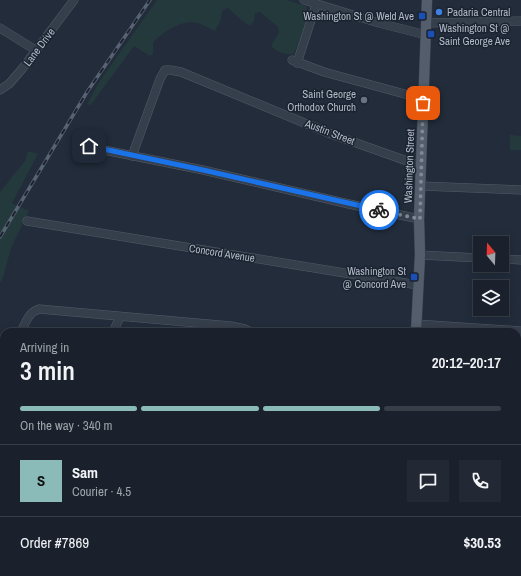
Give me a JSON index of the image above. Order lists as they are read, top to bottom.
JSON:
{
  "streets": {
    "main road": ["Washington Street"],
    "street": ["Lane Drive", "Austin Street", "Concord Avenue"]
  },
  "crossings": [
    ["Austin Street", "Washington Street"],
    ["Washington Street", "Concord Avenue"]
  ],
  "places": {
    "other": ["Padaria Central", "Saint George Orthodox Church"],
    "transit": ["Washington St @ Weld Ave", "Washington St @ Saint George Ave", "Washington St @ Concord Ave"]
  },
  "north": "top",
  "page": {
    "heading": ["3 min", "Arriving in", "20:12–20:17"],
    "panel": [
      "Sam",
      "Courier · 4.5",
      "Order #7869",
      "$30.53"
    ],
    "bar": "On the way · 340 m",
    "round": "S"
  }
}
